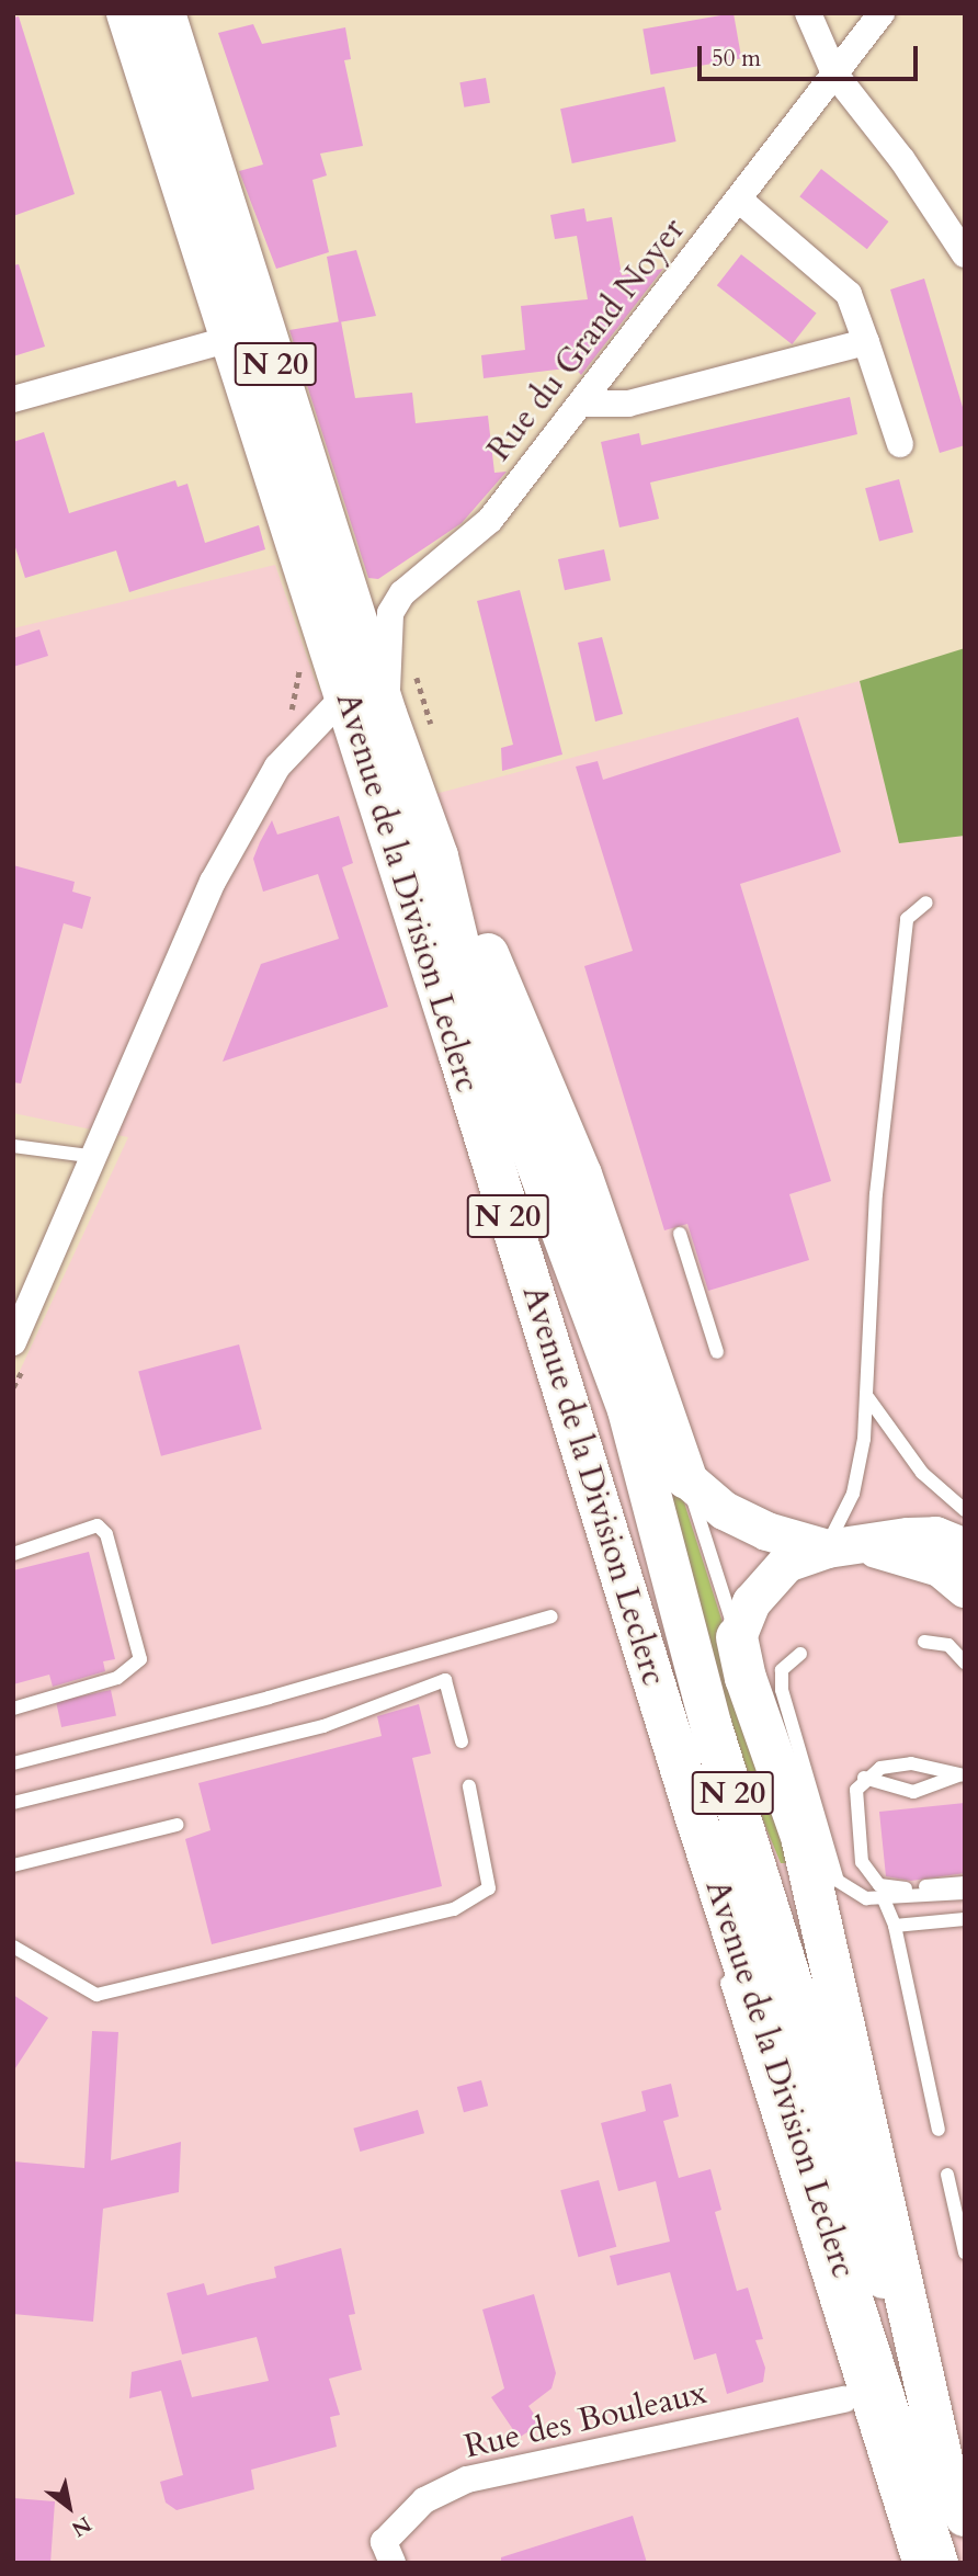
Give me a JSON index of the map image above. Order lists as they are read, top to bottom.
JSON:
{
  "streets": {
    "main road": ["N 20", "Avenue de la Division Leclerc"],
    "street": ["Rue du Grand Noyer", "Rue des Bouleaux"]
  },
  "crossings": [
    ["Rue du Grand Noyer", "Avenue de la Division Leclerc"]
  ],
  "scale_bar": "50 m",
  "north": "bottom right"
}
